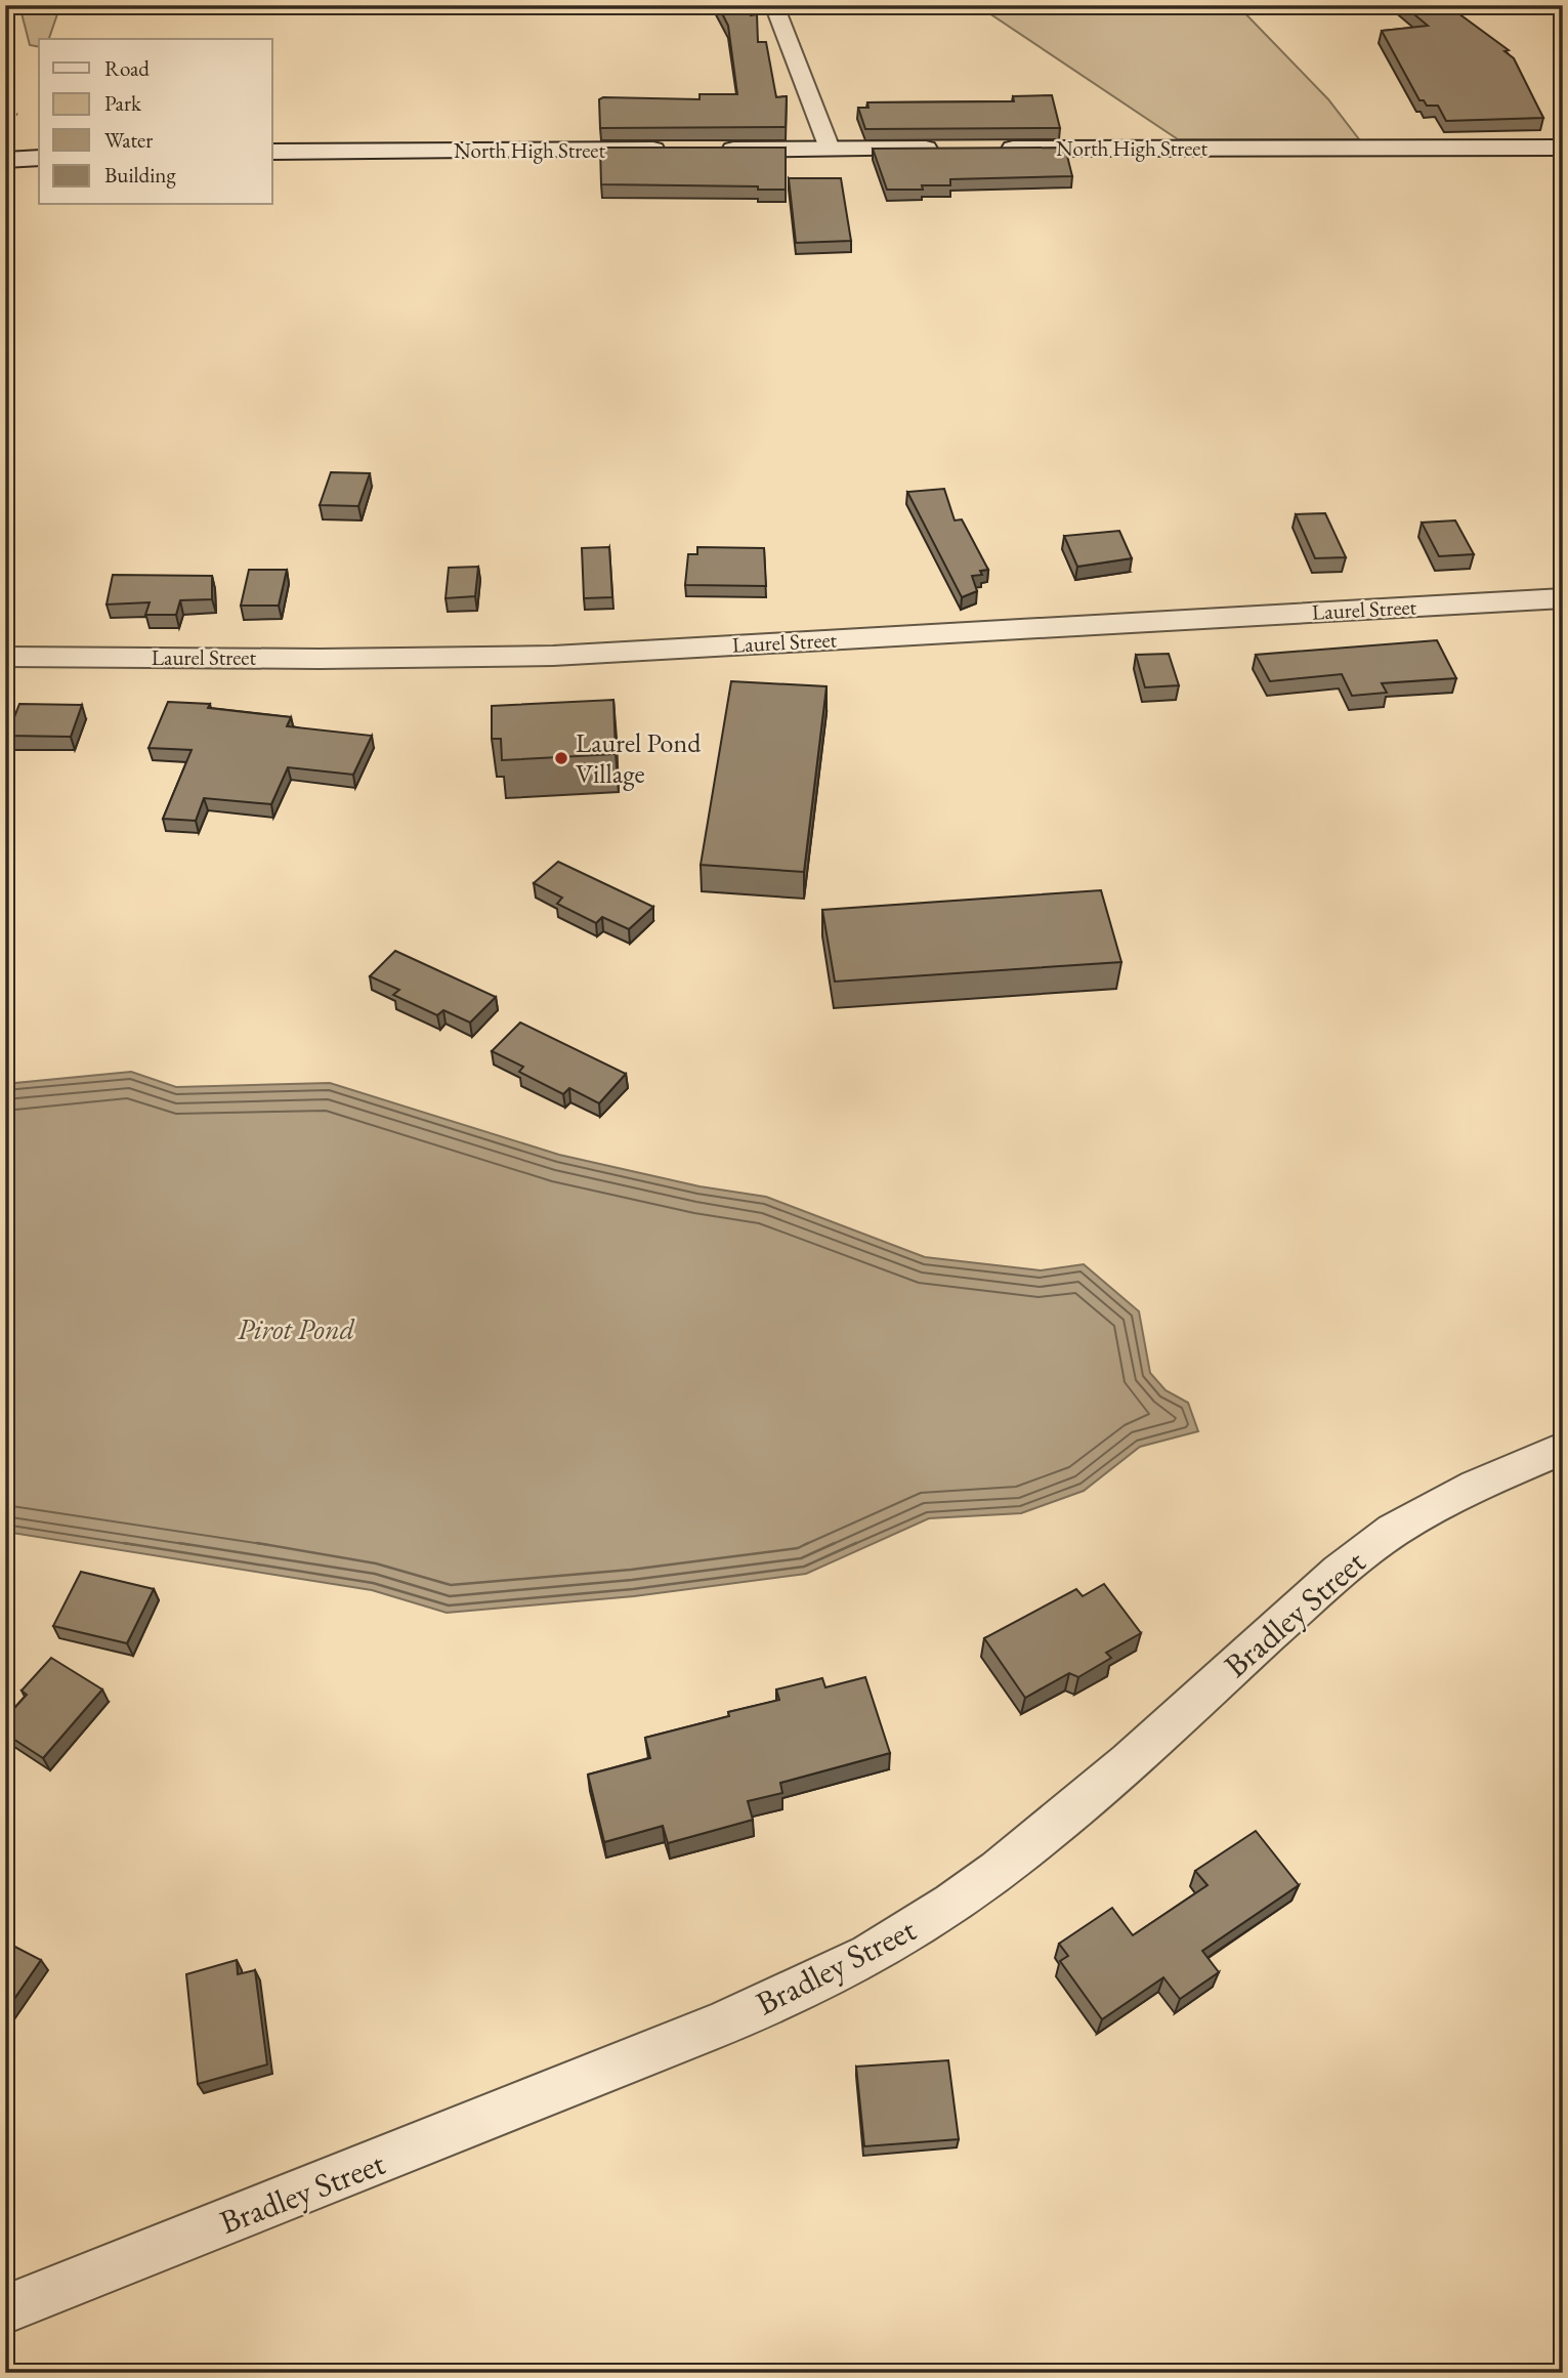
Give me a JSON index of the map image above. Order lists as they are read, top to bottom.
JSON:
{
  "streets": {
    "main road": ["North High Street", "Laurel Street"],
    "street": ["Bradley Street"]
  },
  "water": ["Pirot Pond"],
  "places": ["Laurel Pond Village"],
  "legend": [
    "Road",
    "Park",
    "Water",
    "Building"
  ]
}
